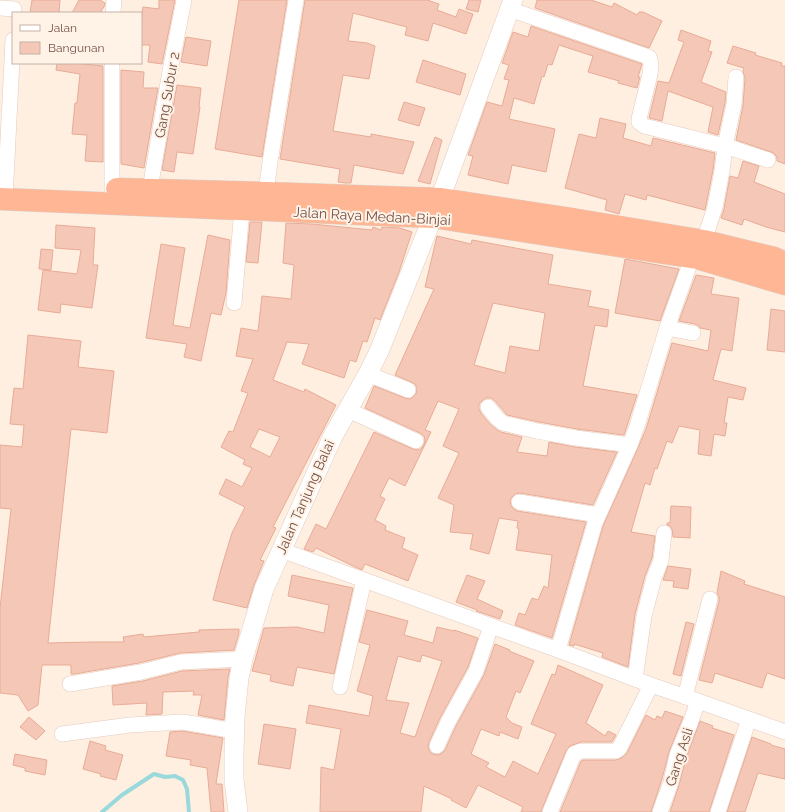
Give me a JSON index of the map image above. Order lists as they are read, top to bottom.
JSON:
{
  "streets": {
    "highway": ["Jalan Raya Medan-Binjai"],
    "street": ["Gang Subur 2", "Jalan Tanjung Balai", "Gang Asli"]
  },
  "crossings": [
    ["Gang Subur 2", "Jalan Raya Medan-Binjai"],
    ["Jalan Raya Medan-Binjai", "Jalan Tanjung Balai"]
  ],
  "legend": ["Jalan", "Bangunan"]
}
